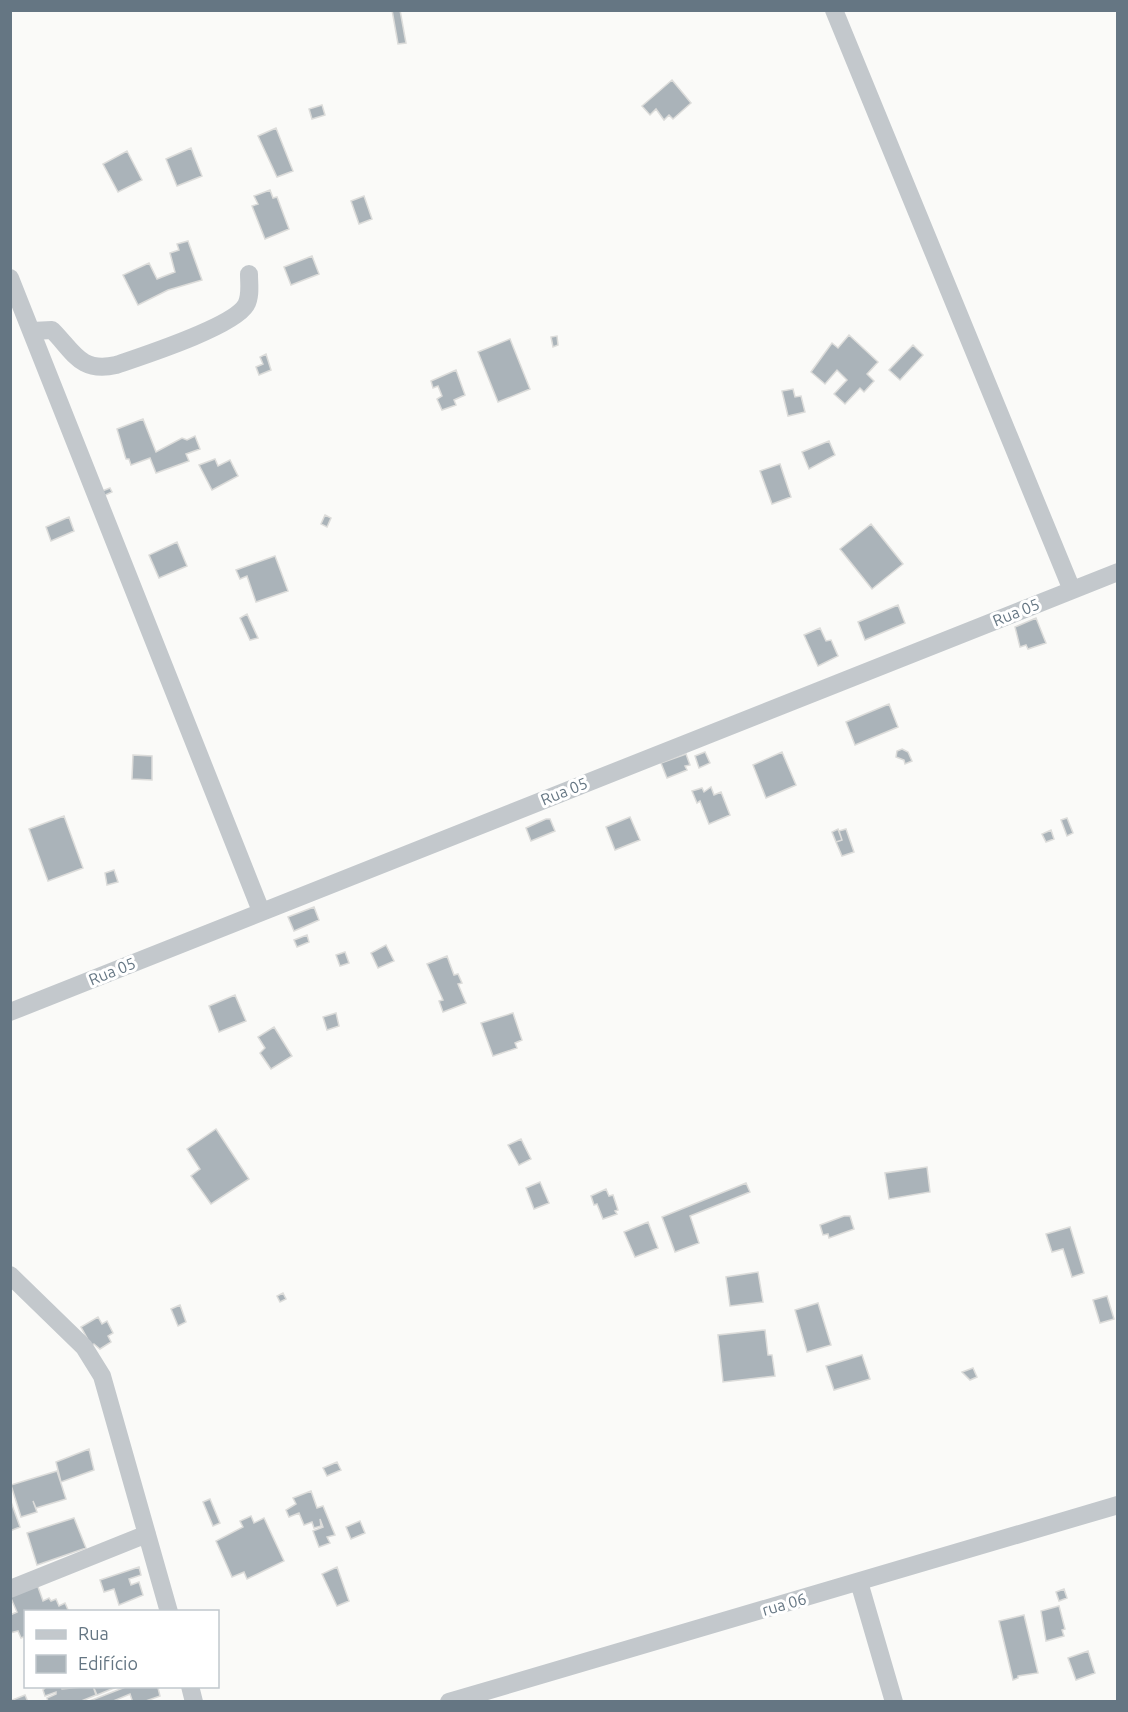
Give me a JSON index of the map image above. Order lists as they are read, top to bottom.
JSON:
{
  "streets": {
    "street": ["Rua 05", "rua 06"]
  },
  "legend": ["Rua", "Edifício"]
}
